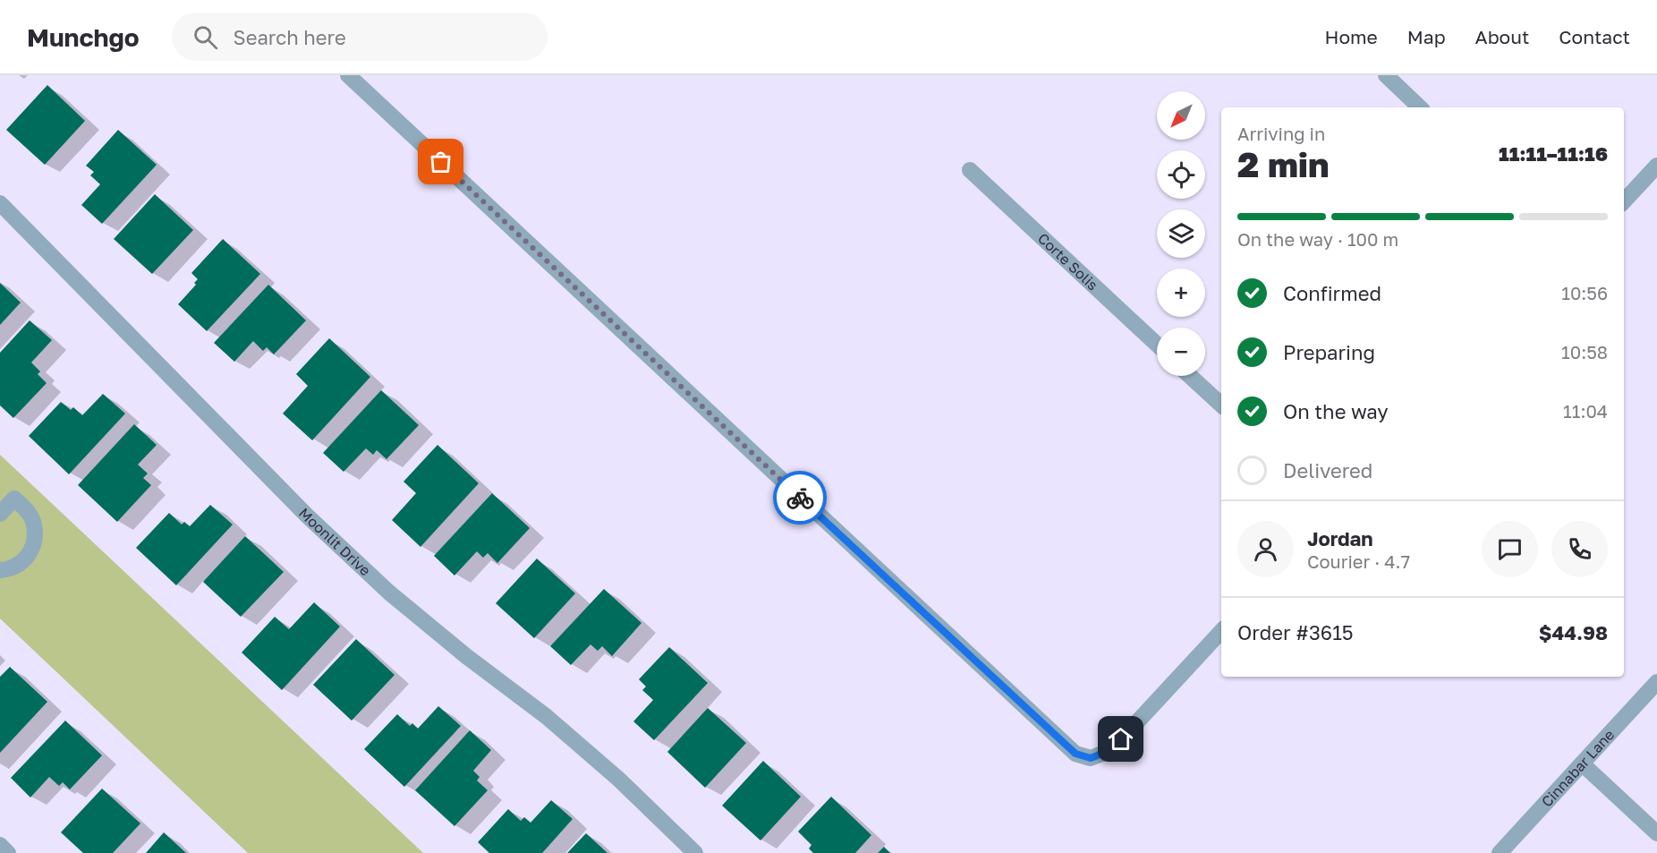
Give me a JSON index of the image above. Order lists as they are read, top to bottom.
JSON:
{
  "streets": {
    "street": ["Corte Solis", "Moonlit Drive", "Cinnabar Lane"]
  },
  "north": "bottom left",
  "page": {
    "header": "Munchgo",
    "search": "Search here",
    "nav": [
      "Home",
      "Map",
      "About",
      "Contact"
    ],
    "map_buttons": ["+", "−"],
    "heading": ["2 min", "Arriving in", "11:11–11:16"],
    "panel": [
      "Jordan",
      "Courier · 4.7",
      "Order #3615",
      "$44.98"
    ],
    "bar": "On the way · 100 m",
    "list": [
      ["Confirmed", "10:56"],
      ["Preparing", "10:58"],
      ["On the way", "11:04"],
      "Delivered"
    ]
  }
}
